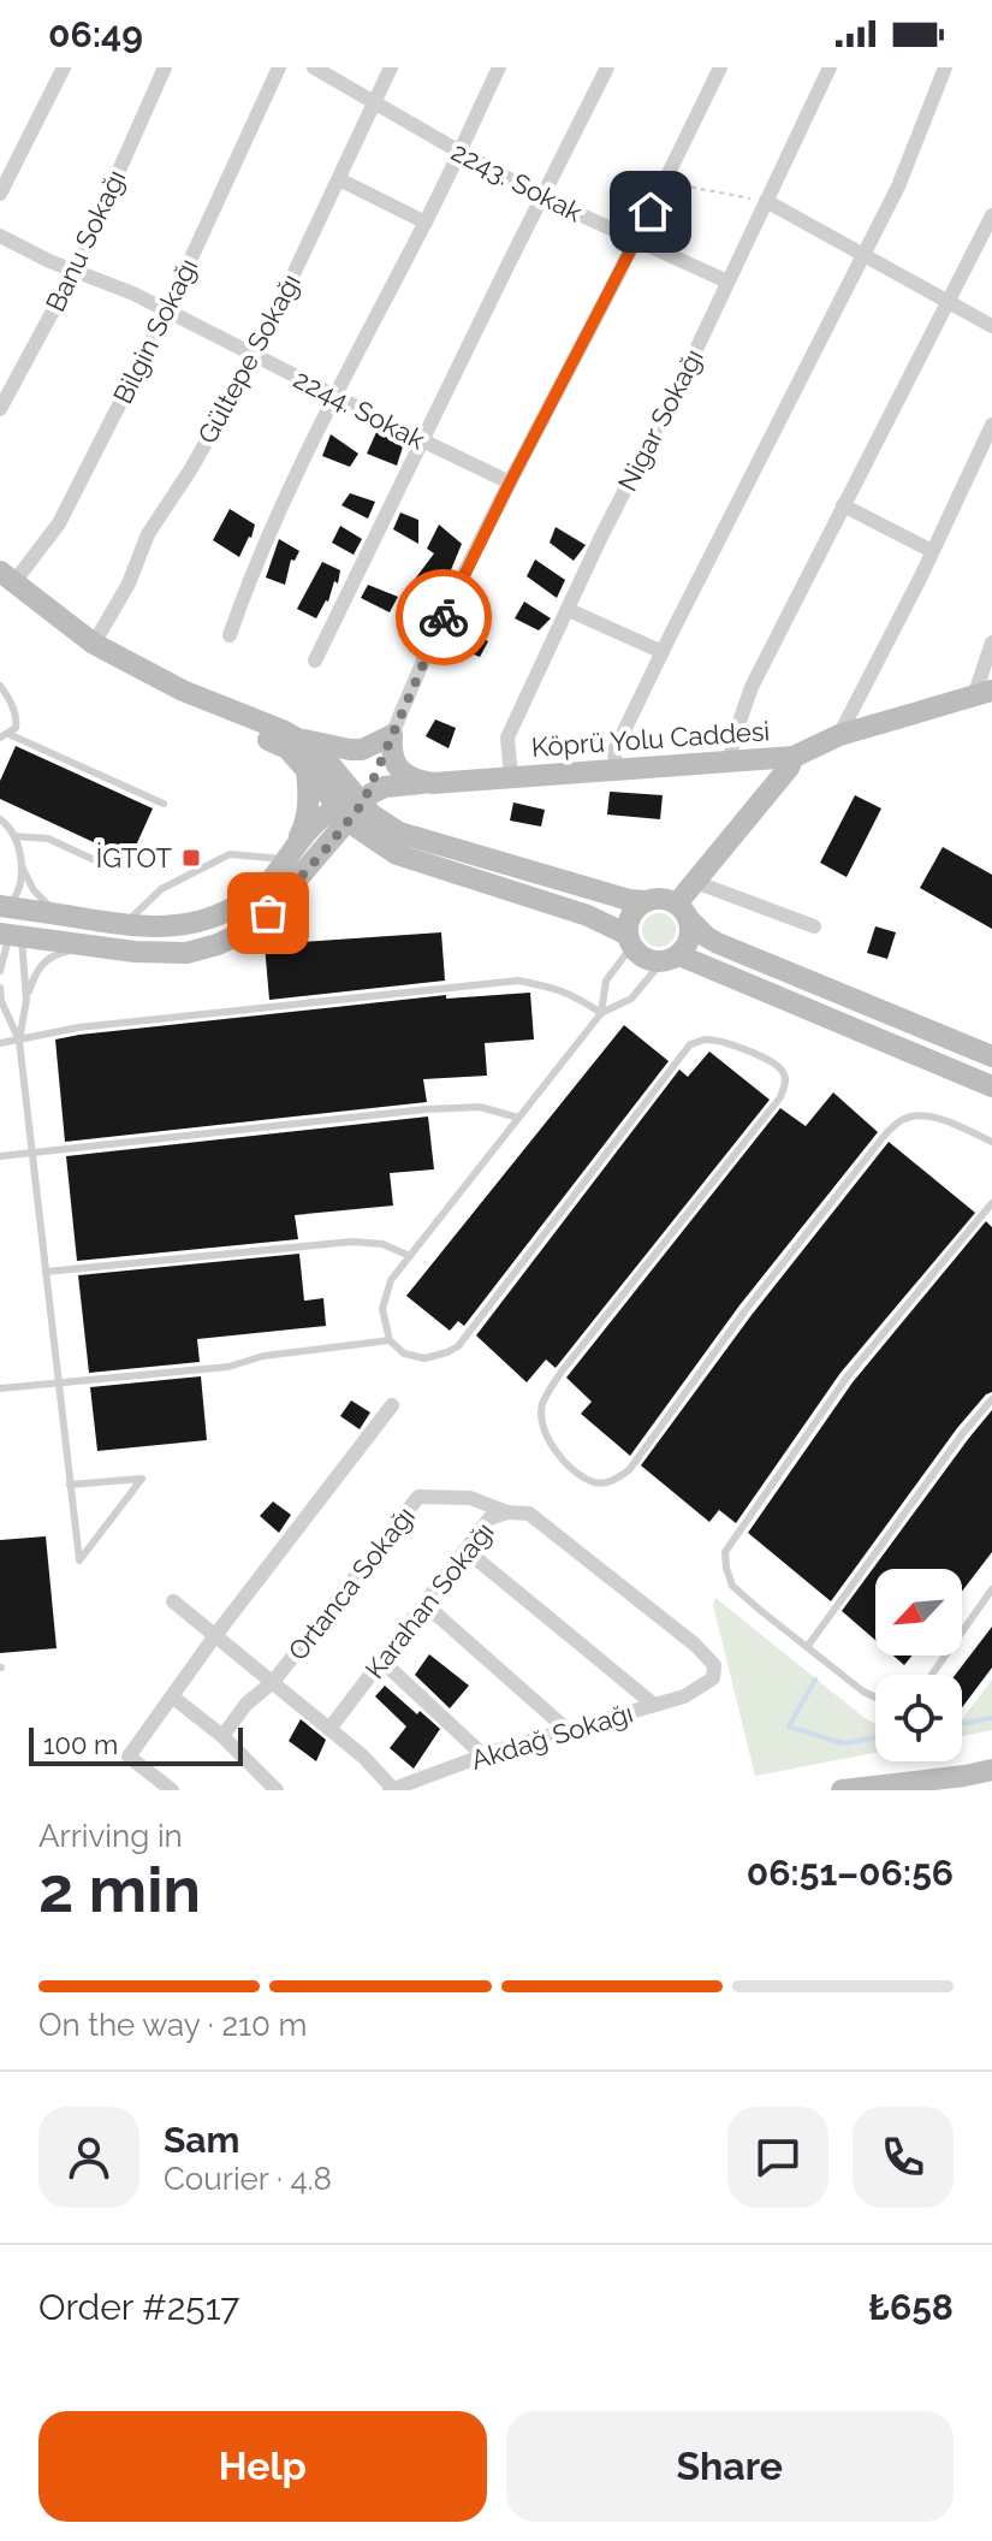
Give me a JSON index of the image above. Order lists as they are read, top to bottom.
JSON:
{
  "streets": {
    "main road": ["Köprü Yolu Caddesi"],
    "street": [
      "2243. Sokak",
      "Banu Sokağı",
      "Bilgin Sokağı",
      "Gültepe Sokağı",
      "2244. Sokak",
      "Nigar Sokağı",
      "Ortanca Sokağı",
      "Karahan Sokağı",
      "Akdağ Sokağı"
    ]
  },
  "crossings": [
    ["2243. Sokak", "Gültepe Sokağı"],
    ["2243. Sokak", "Nigar Sokağı"],
    ["Banu Sokağı", "2244. Sokak"],
    ["Bilgin Sokağı", "2244. Sokak"],
    ["Gültepe Sokağı", "2244. Sokak"],
    ["Nigar Sokağı", "Köprü Yolu Caddesi"],
    ["Ortanca Sokağı", "Karahan Sokağı"],
    ["Karahan Sokağı", "Akdağ Sokağı"]
  ],
  "places": {
    "transit": ["İGTOT"]
  },
  "scale_bar": "100 m",
  "north": "bottom left",
  "page": {
    "status": "06:49",
    "scale": "100 m",
    "heading": ["2 min", "Arriving in", "06:51–06:56"],
    "panel": [
      "Sam",
      "Courier · 4.8",
      "Order #2517",
      "₺658"
    ],
    "bar": "On the way · 210 m",
    "buttons": ["Help", "Share"]
  }
}
